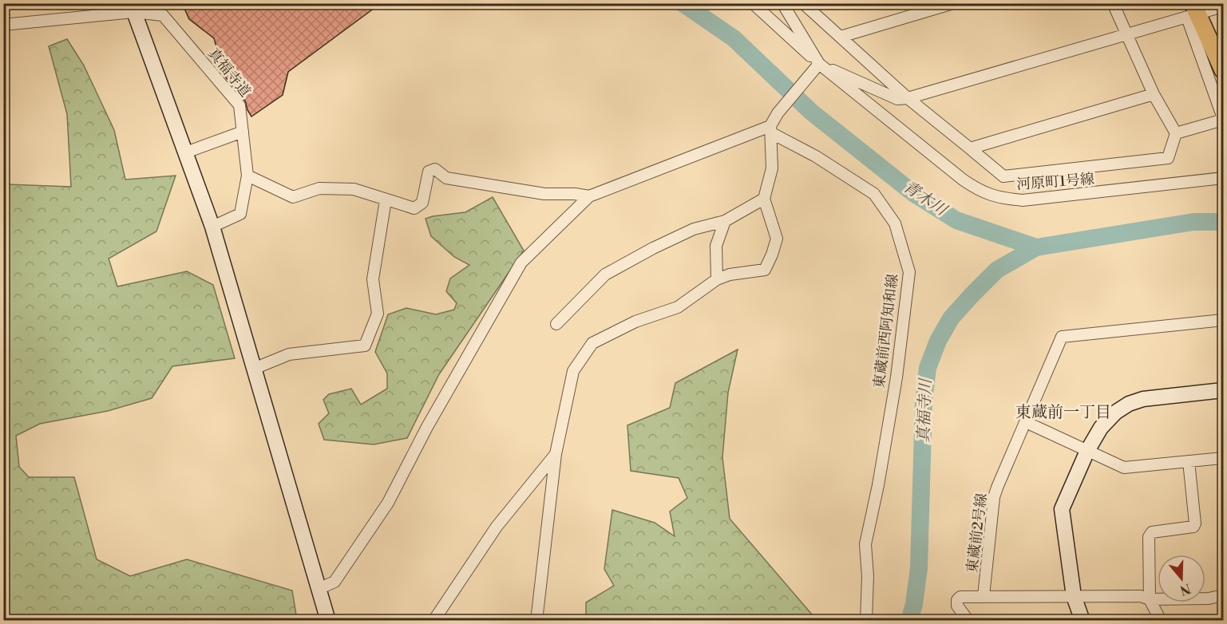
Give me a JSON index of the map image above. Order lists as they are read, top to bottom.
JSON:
{
  "streets": {
    "street": [
      "真福寺道",
      "河原町1号線",
      "東蔵前西阿知和線",
      "東蔵前2号線"
    ]
  },
  "districts": ["東蔵前一丁目"],
  "water": ["青木川", "真福寺川"],
  "north": "bottom"
}
